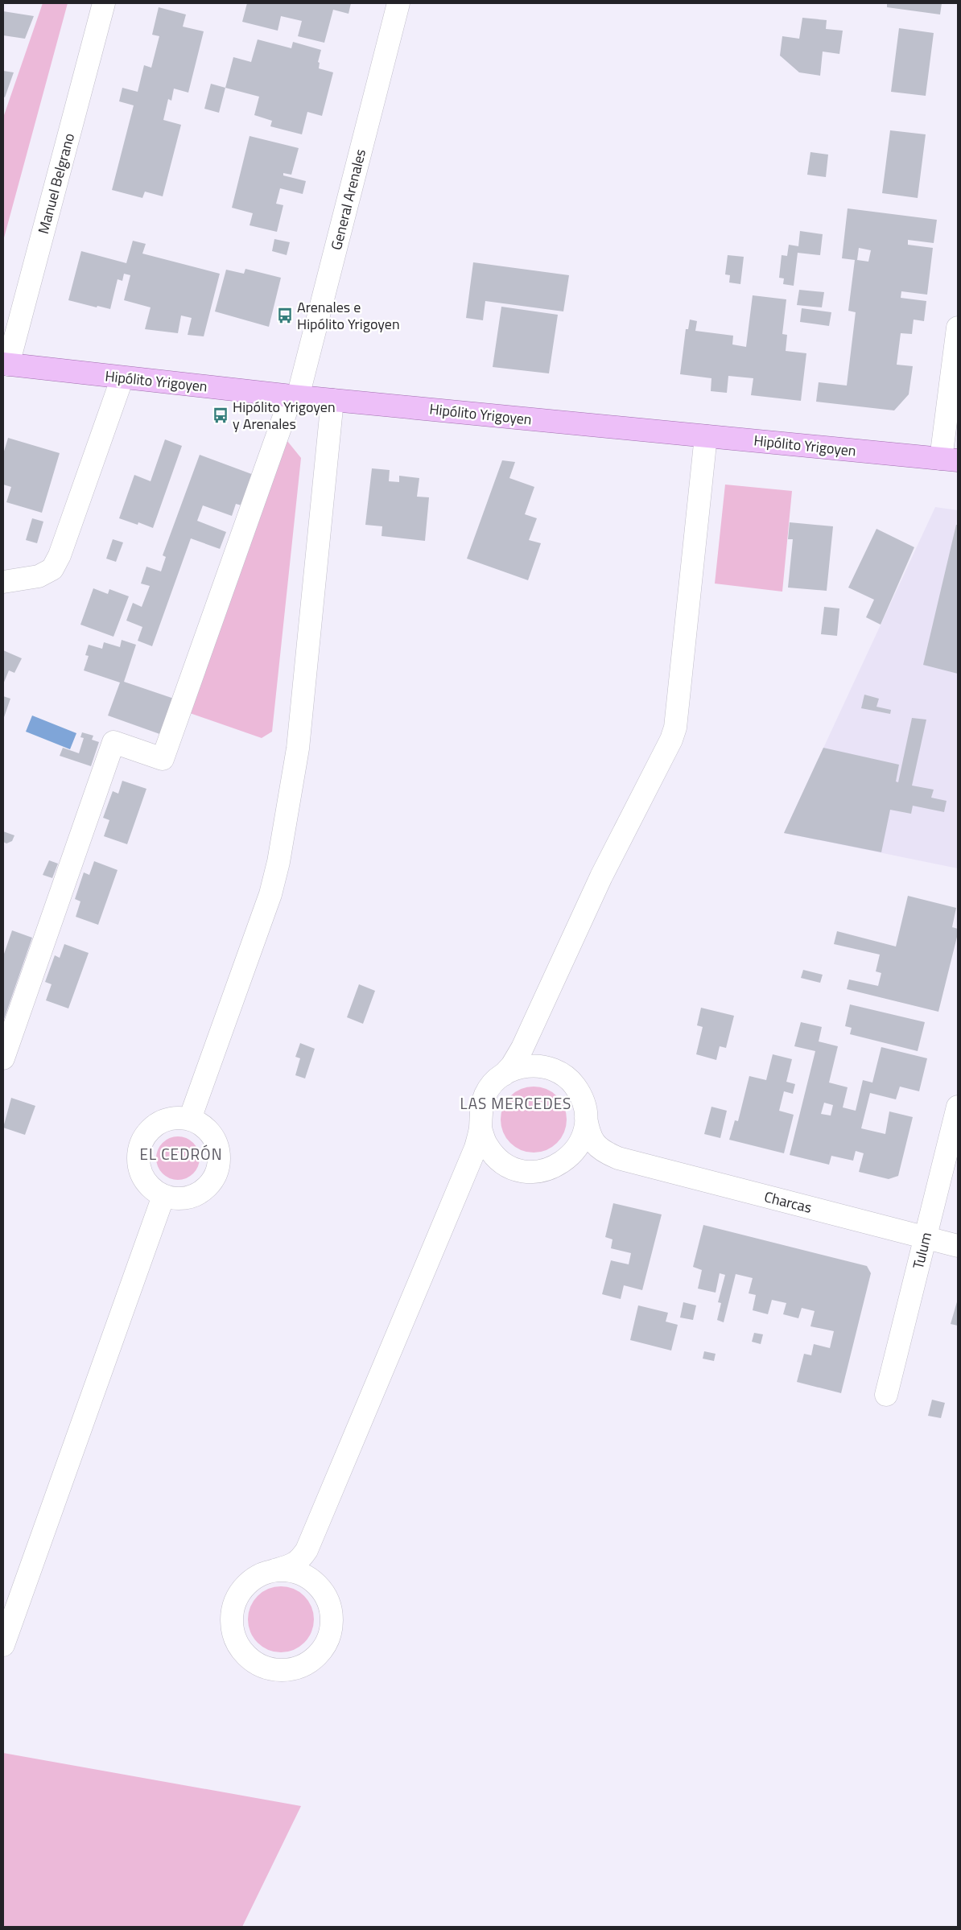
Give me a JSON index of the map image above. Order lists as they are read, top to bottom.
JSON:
{
  "streets": {
    "main road": ["Hipólito Yrigoyen"],
    "street": [
      "Manuel Belgrano",
      "General Arenales",
      "Charcas",
      "Tulum"
    ]
  },
  "crossings": [
    ["Manuel Belgrano", "Hipólito Yrigoyen"],
    ["General Arenales", "Hipólito Yrigoyen"],
    ["Charcas", "Tulum"]
  ],
  "districts": ["LAS MERCEDES", "EL CEDRÓN"],
  "places": {
    "bus stop": ["Arenales e Hipólito Yrigoyen", "Hipólito Yrigoyen y Arenales"]
  }
}
